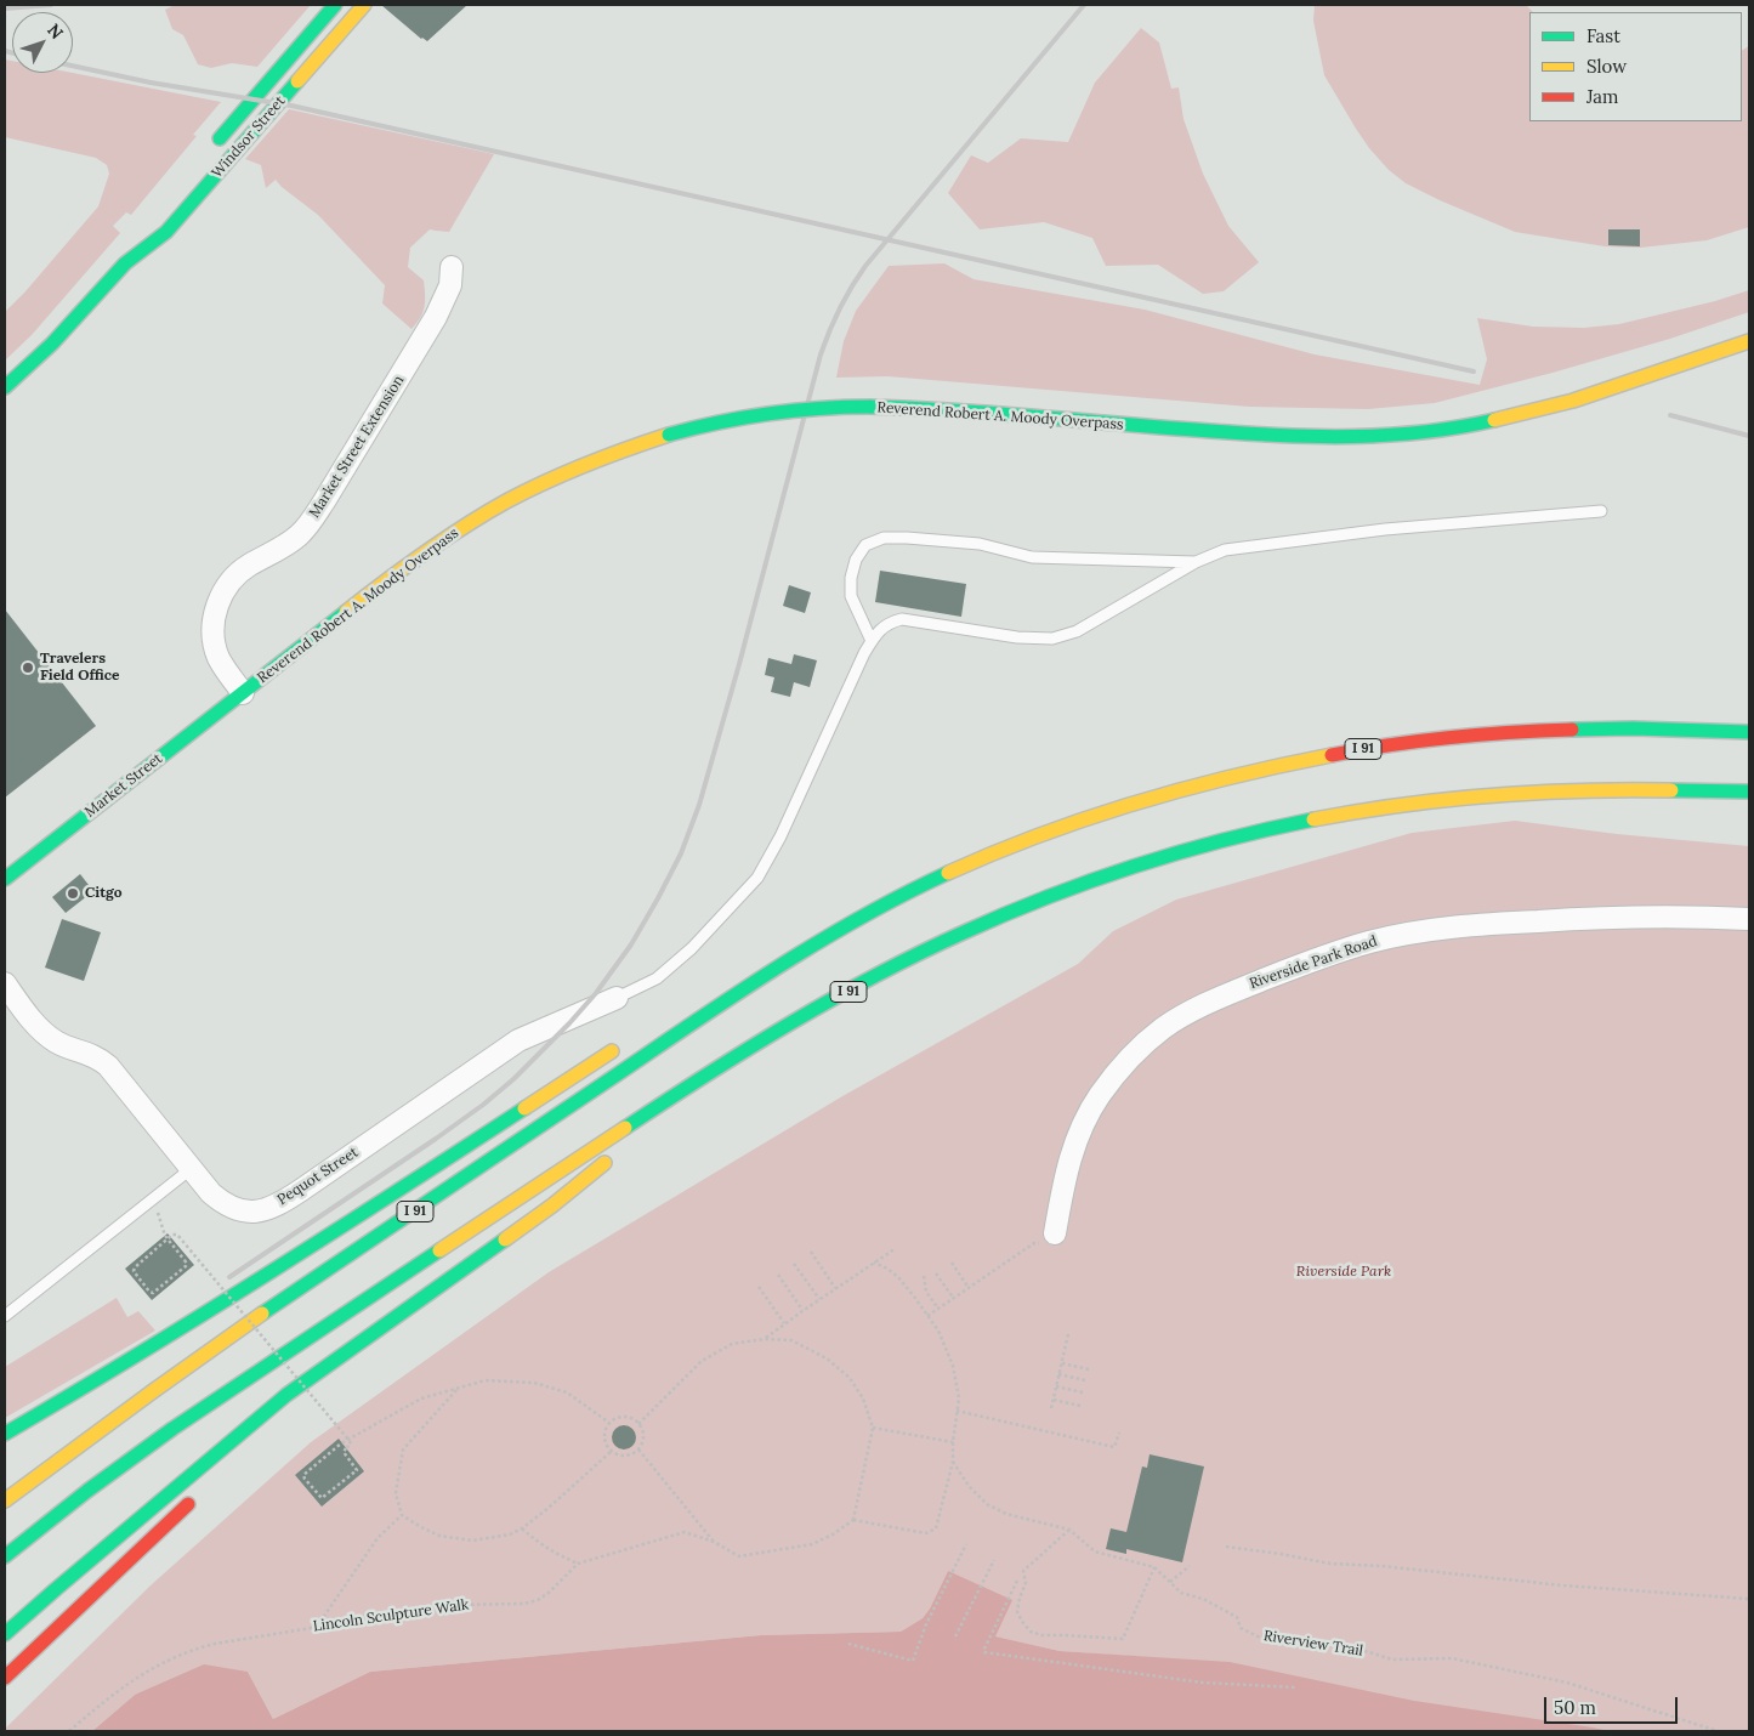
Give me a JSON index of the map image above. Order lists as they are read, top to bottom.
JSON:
{
  "streets": {
    "main road": [
      "Windsor Street",
      "Reverend Robert A. Moody Overpass",
      "I 91",
      "Market Street"
    ],
    "street": ["Market Street Extension", "Riverside Park Road", "Pequot Street"],
    "path": ["Lincoln Sculpture Walk", "Riverview Trail"]
  },
  "crossings": [
    ["Reverend Robert A. Moody Overpass", "Market Street Extension"],
    ["Reverend Robert A. Moody Overpass", "Market Street"],
    ["Market Street Extension", "Market Street"]
  ],
  "parks": ["Riverside Park"],
  "places": ["Travelers Field Office", "Citgo"],
  "legend": ["Fast", "Slow", "Jam"],
  "scale_bar": "50 m",
  "north": "top right"
}
